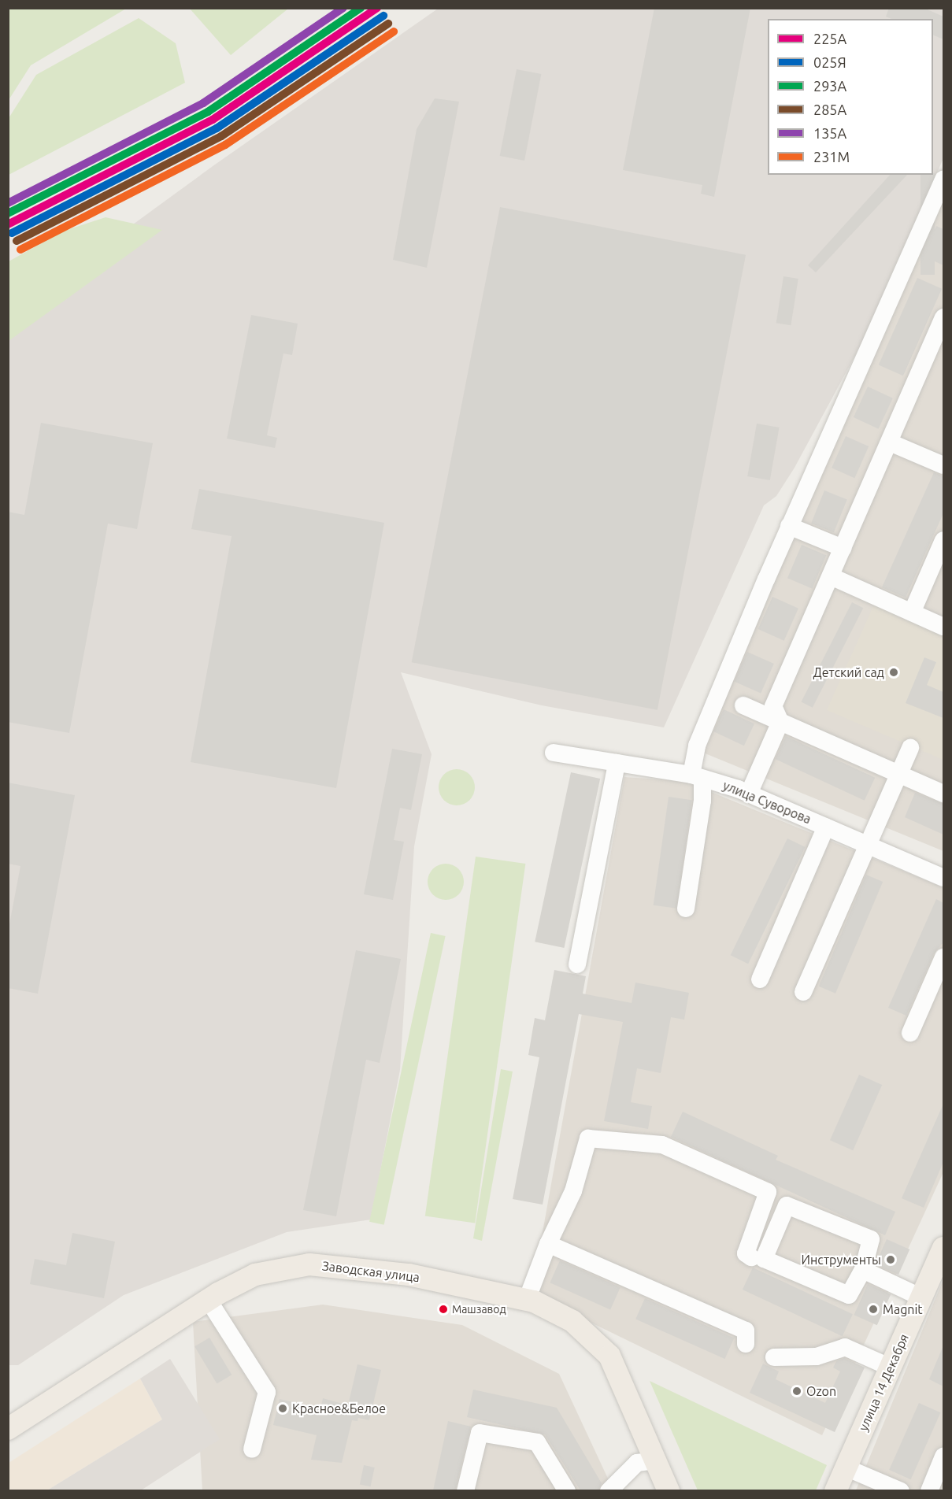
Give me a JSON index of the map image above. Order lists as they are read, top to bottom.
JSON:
{
  "streets": {
    "main road": ["Заводская улица", "улица 14 Декабря"],
    "street": ["улица Суворова"]
  },
  "places": [
    "Детский сад",
    "Инструменты",
    "Машзавод",
    "Magnit",
    "Ozon",
    "Красное&Белое"
  ],
  "lines": [
    "transit line 225А",
    "transit line 293А",
    "transit line 135А",
    "transit line 025Я",
    "transit line 285А",
    "transit line 231М"
  ],
  "legend": [
    "225А",
    "025Я",
    "293А",
    "285А",
    "135А",
    "231М"
  ]
}
